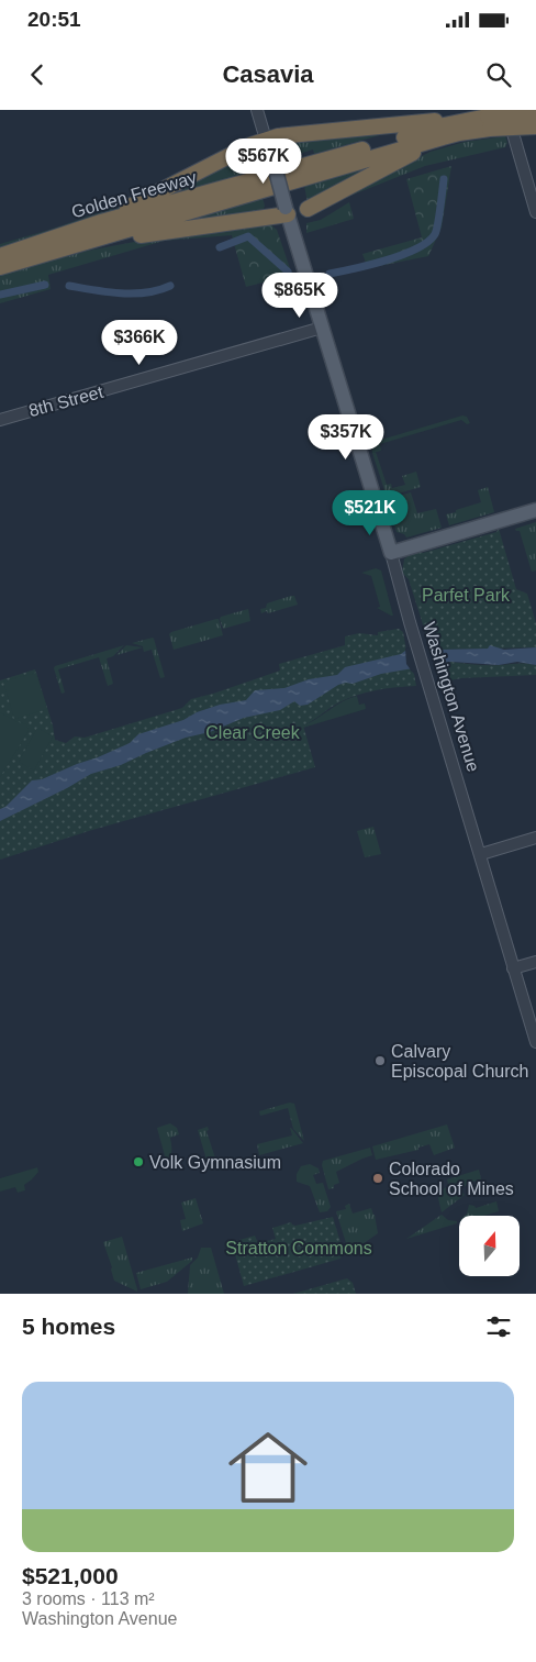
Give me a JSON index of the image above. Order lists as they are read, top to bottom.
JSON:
{
  "streets": {
    "highway": ["Golden Freeway"],
    "main road": ["Washington Avenue"],
    "street": ["8th Street"]
  },
  "crossings": [
    ["8th Street", "Washington Avenue"]
  ],
  "parks": ["Parfet Park", "Clear Creek", "Stratton Commons"],
  "places": ["Calvary Episcopal Church", "Volk Gymnasium", "Colorado School of Mines"],
  "north": "top",
  "page": {
    "status": "20:51",
    "header": "Casavia",
    "price": [
      "$567K",
      "$865K",
      "$366K",
      "$357K",
      "$521K"
    ],
    "heading": "5 homes",
    "list": [
      {
        "name": "$521,000",
        "note": "3 rooms · 113 m² · Washington Avenue"
      }
    ]
  }
}
